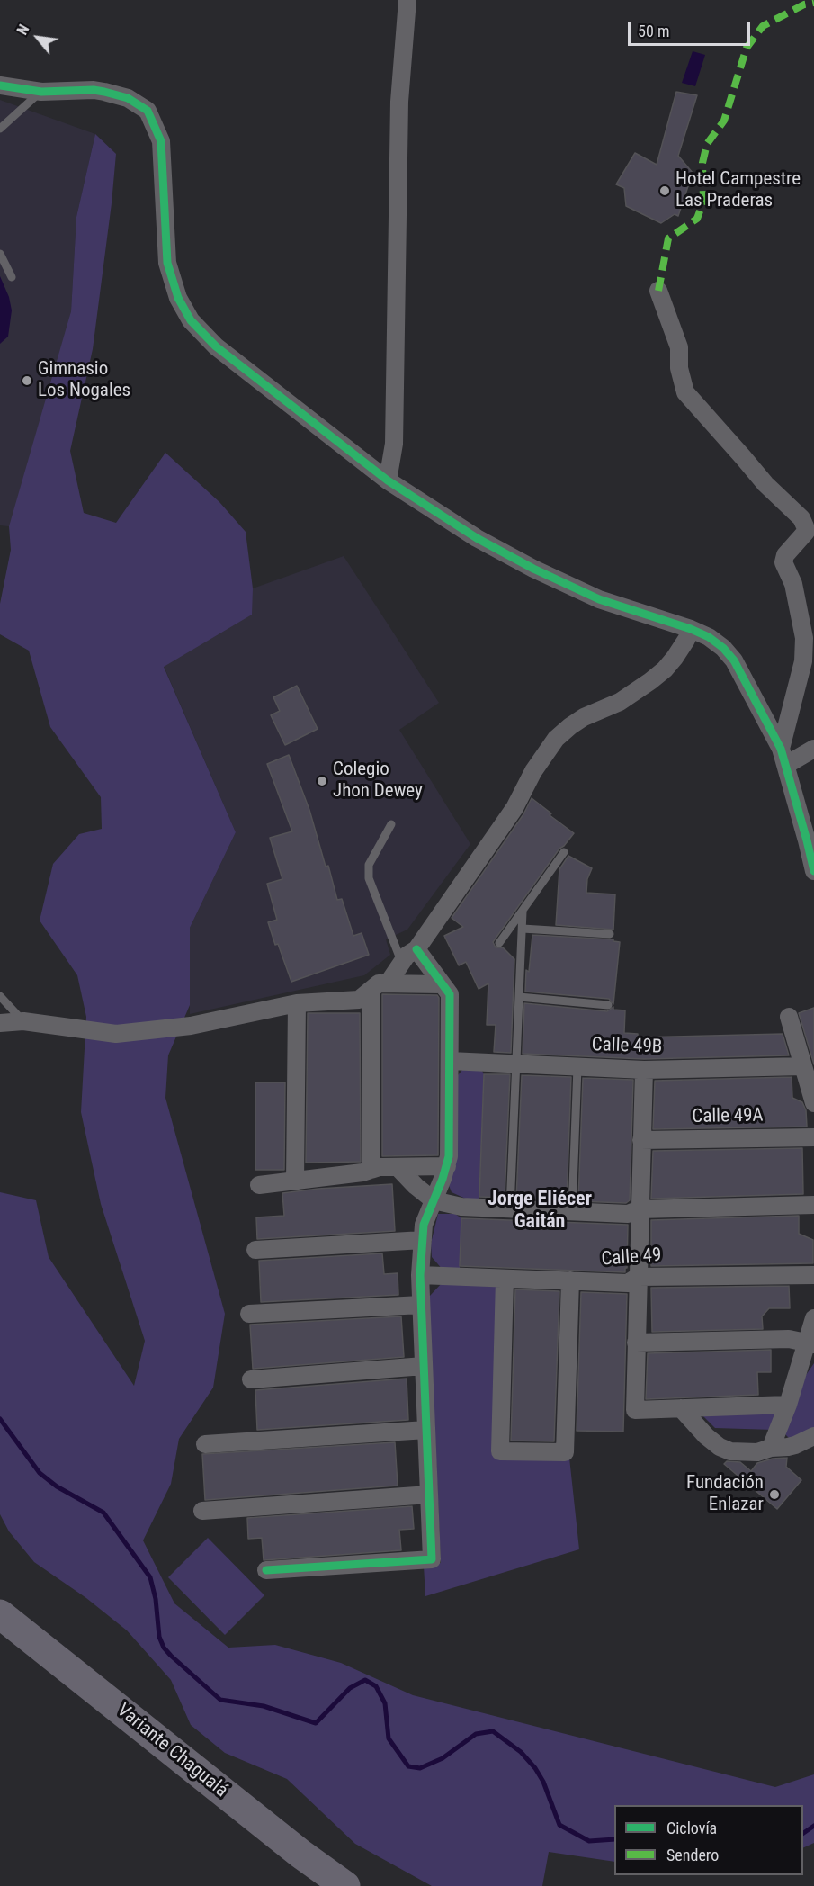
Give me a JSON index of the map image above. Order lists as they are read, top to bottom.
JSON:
{
  "streets": {
    "highway": ["Variante Chagualá"],
    "street": ["Calle 49B", "Calle 49A", "Calle 49"]
  },
  "districts": ["Jorge Eliécer Gaitán"],
  "places": [
    "Hotel Campestre Las Praderas",
    "Gimnasio Los Nogales",
    "Colegio Jhon Dewey",
    "Fundación Enlazar"
  ],
  "legend": ["Ciclovía", "Sendero"],
  "scale_bar": "50 m",
  "north": "top left"
}
